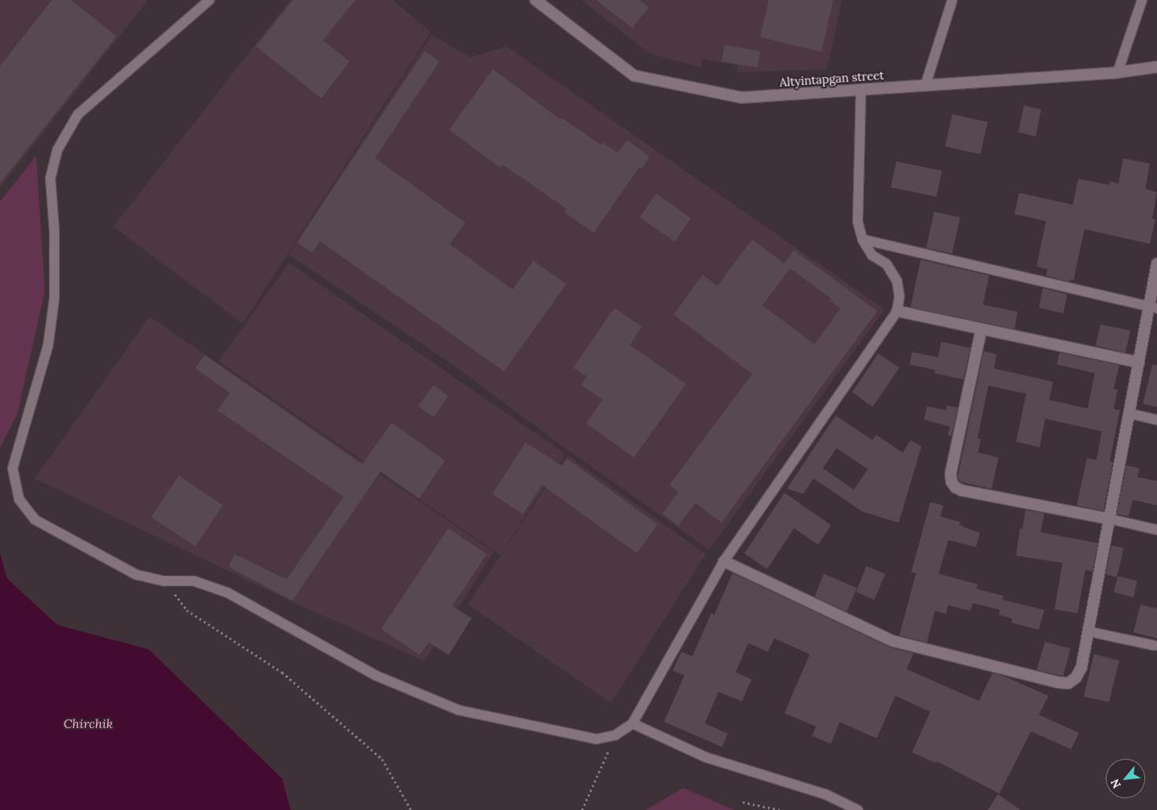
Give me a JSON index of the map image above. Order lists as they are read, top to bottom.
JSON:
{
  "streets": {
    "street": ["Altyintapgan street"]
  },
  "water": ["Chirchik"],
  "north": "bottom left"
}
